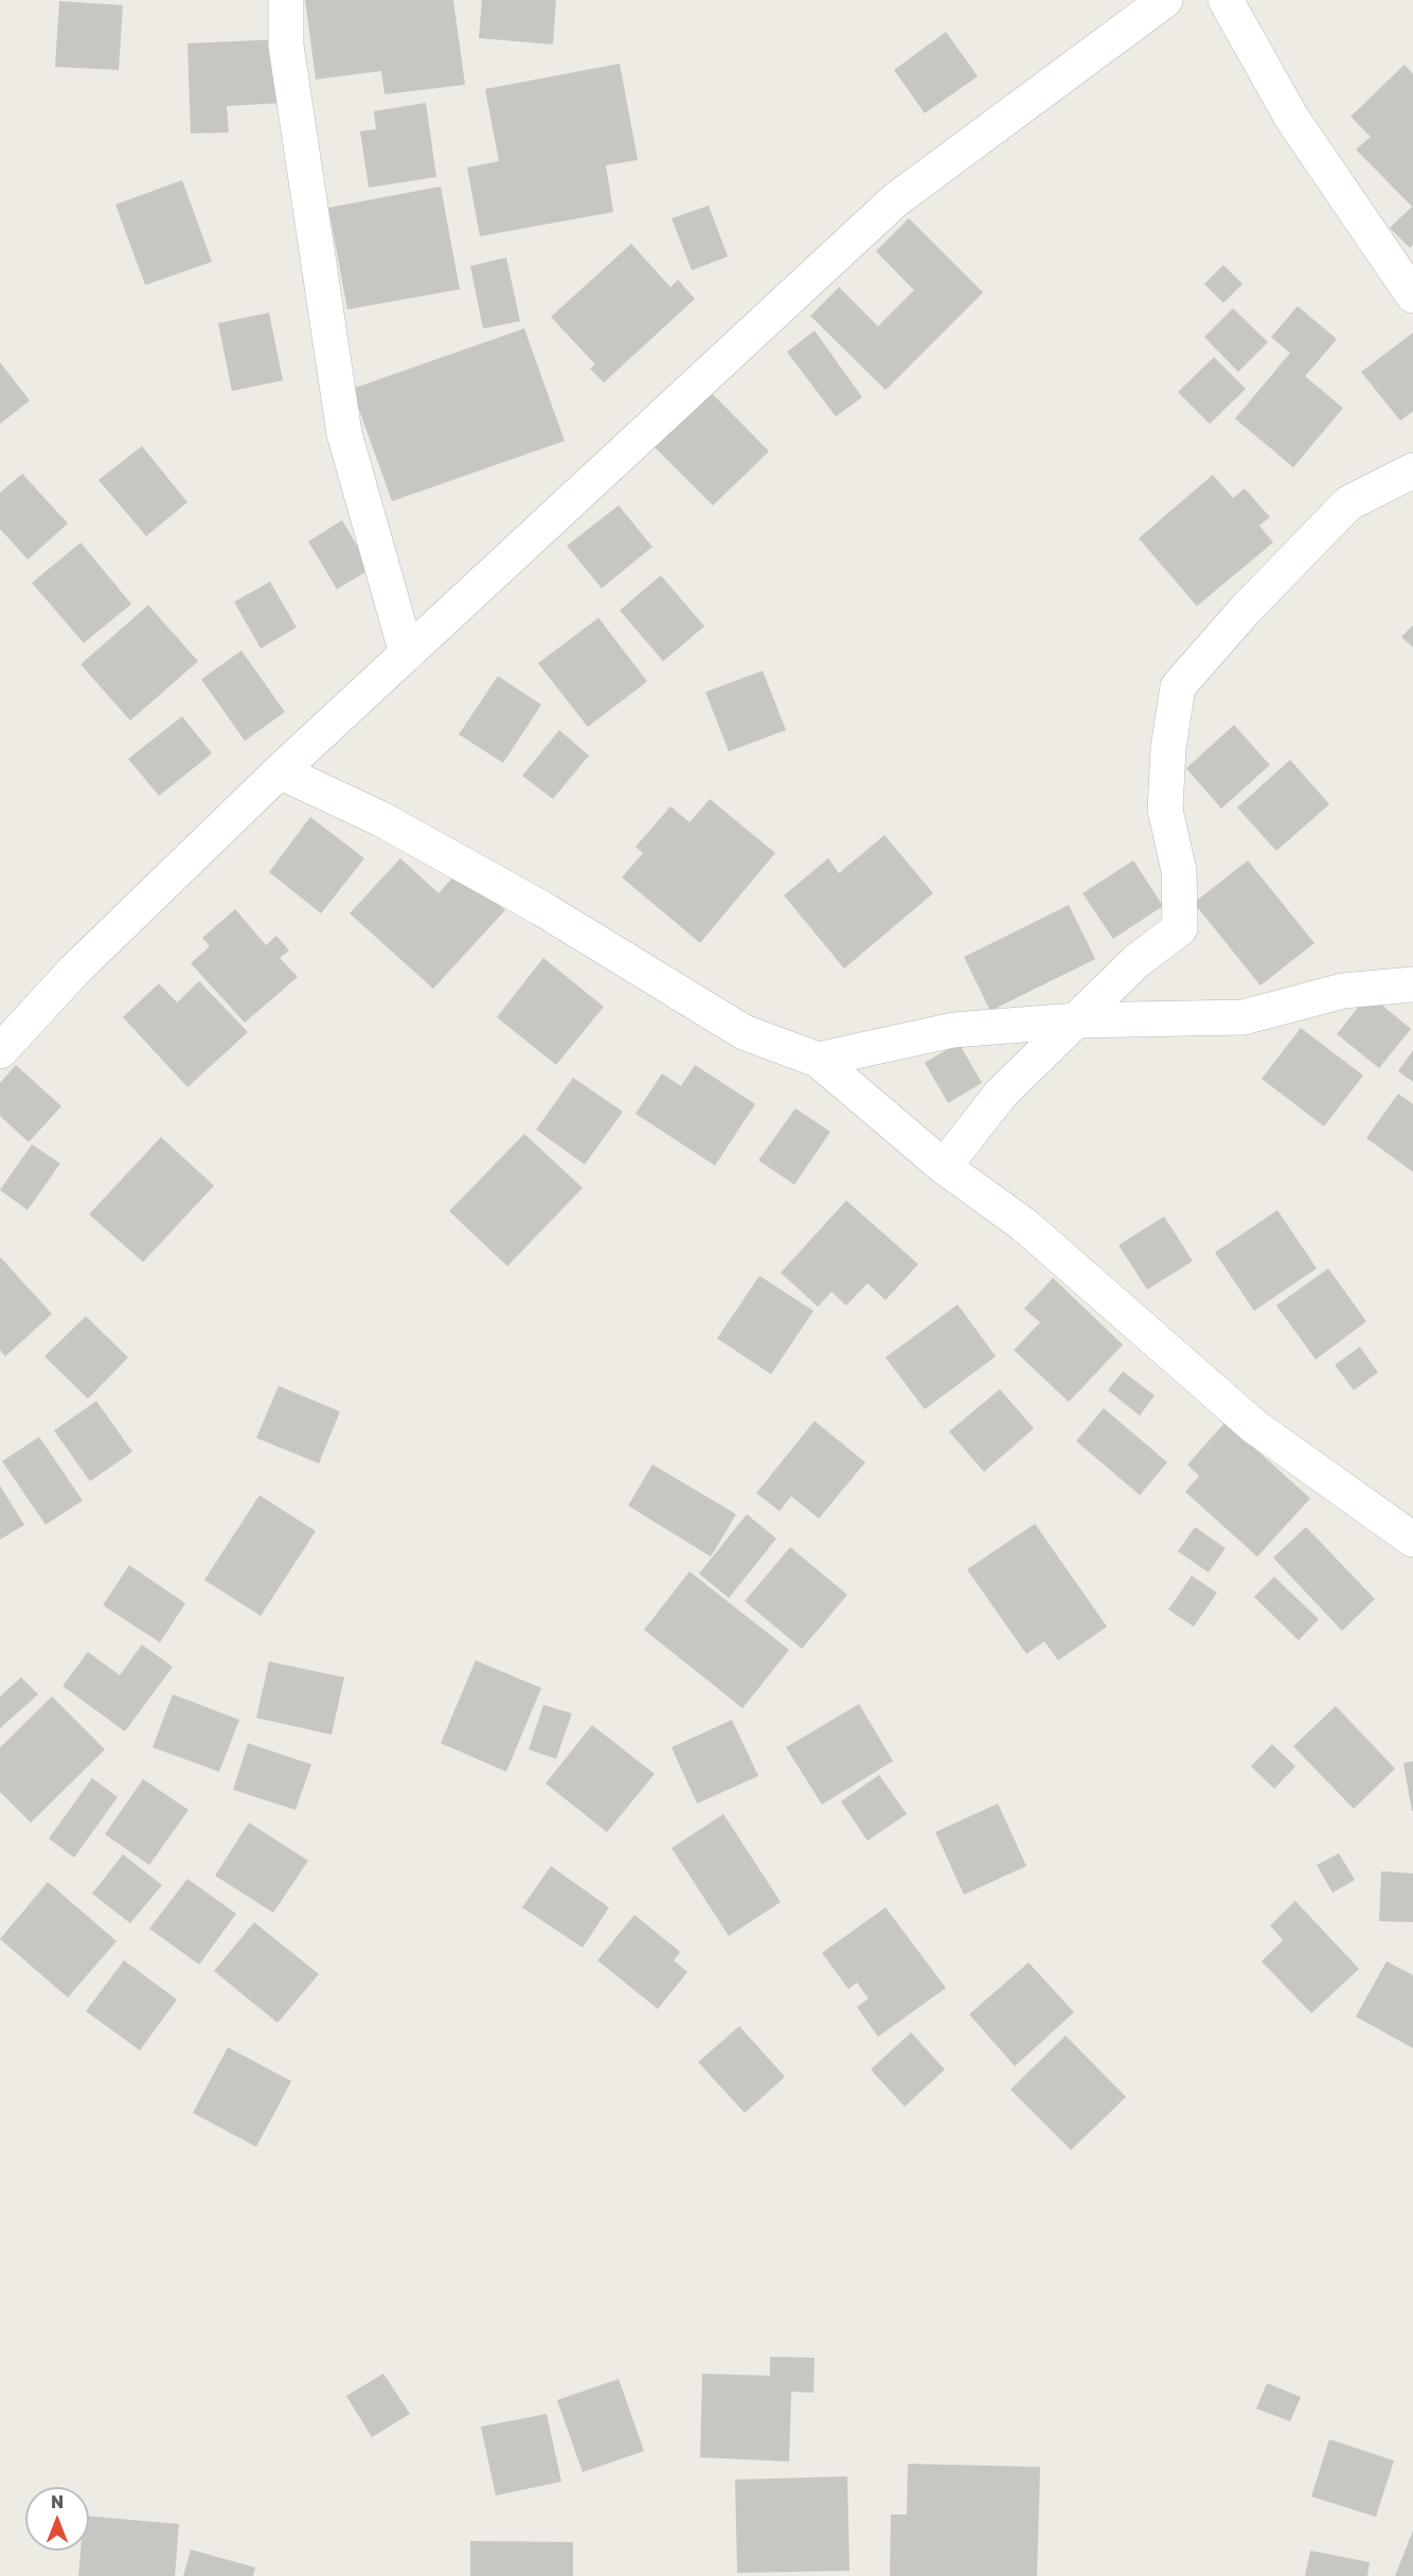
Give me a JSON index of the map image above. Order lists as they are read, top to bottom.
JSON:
{
  "north": "top"
}
